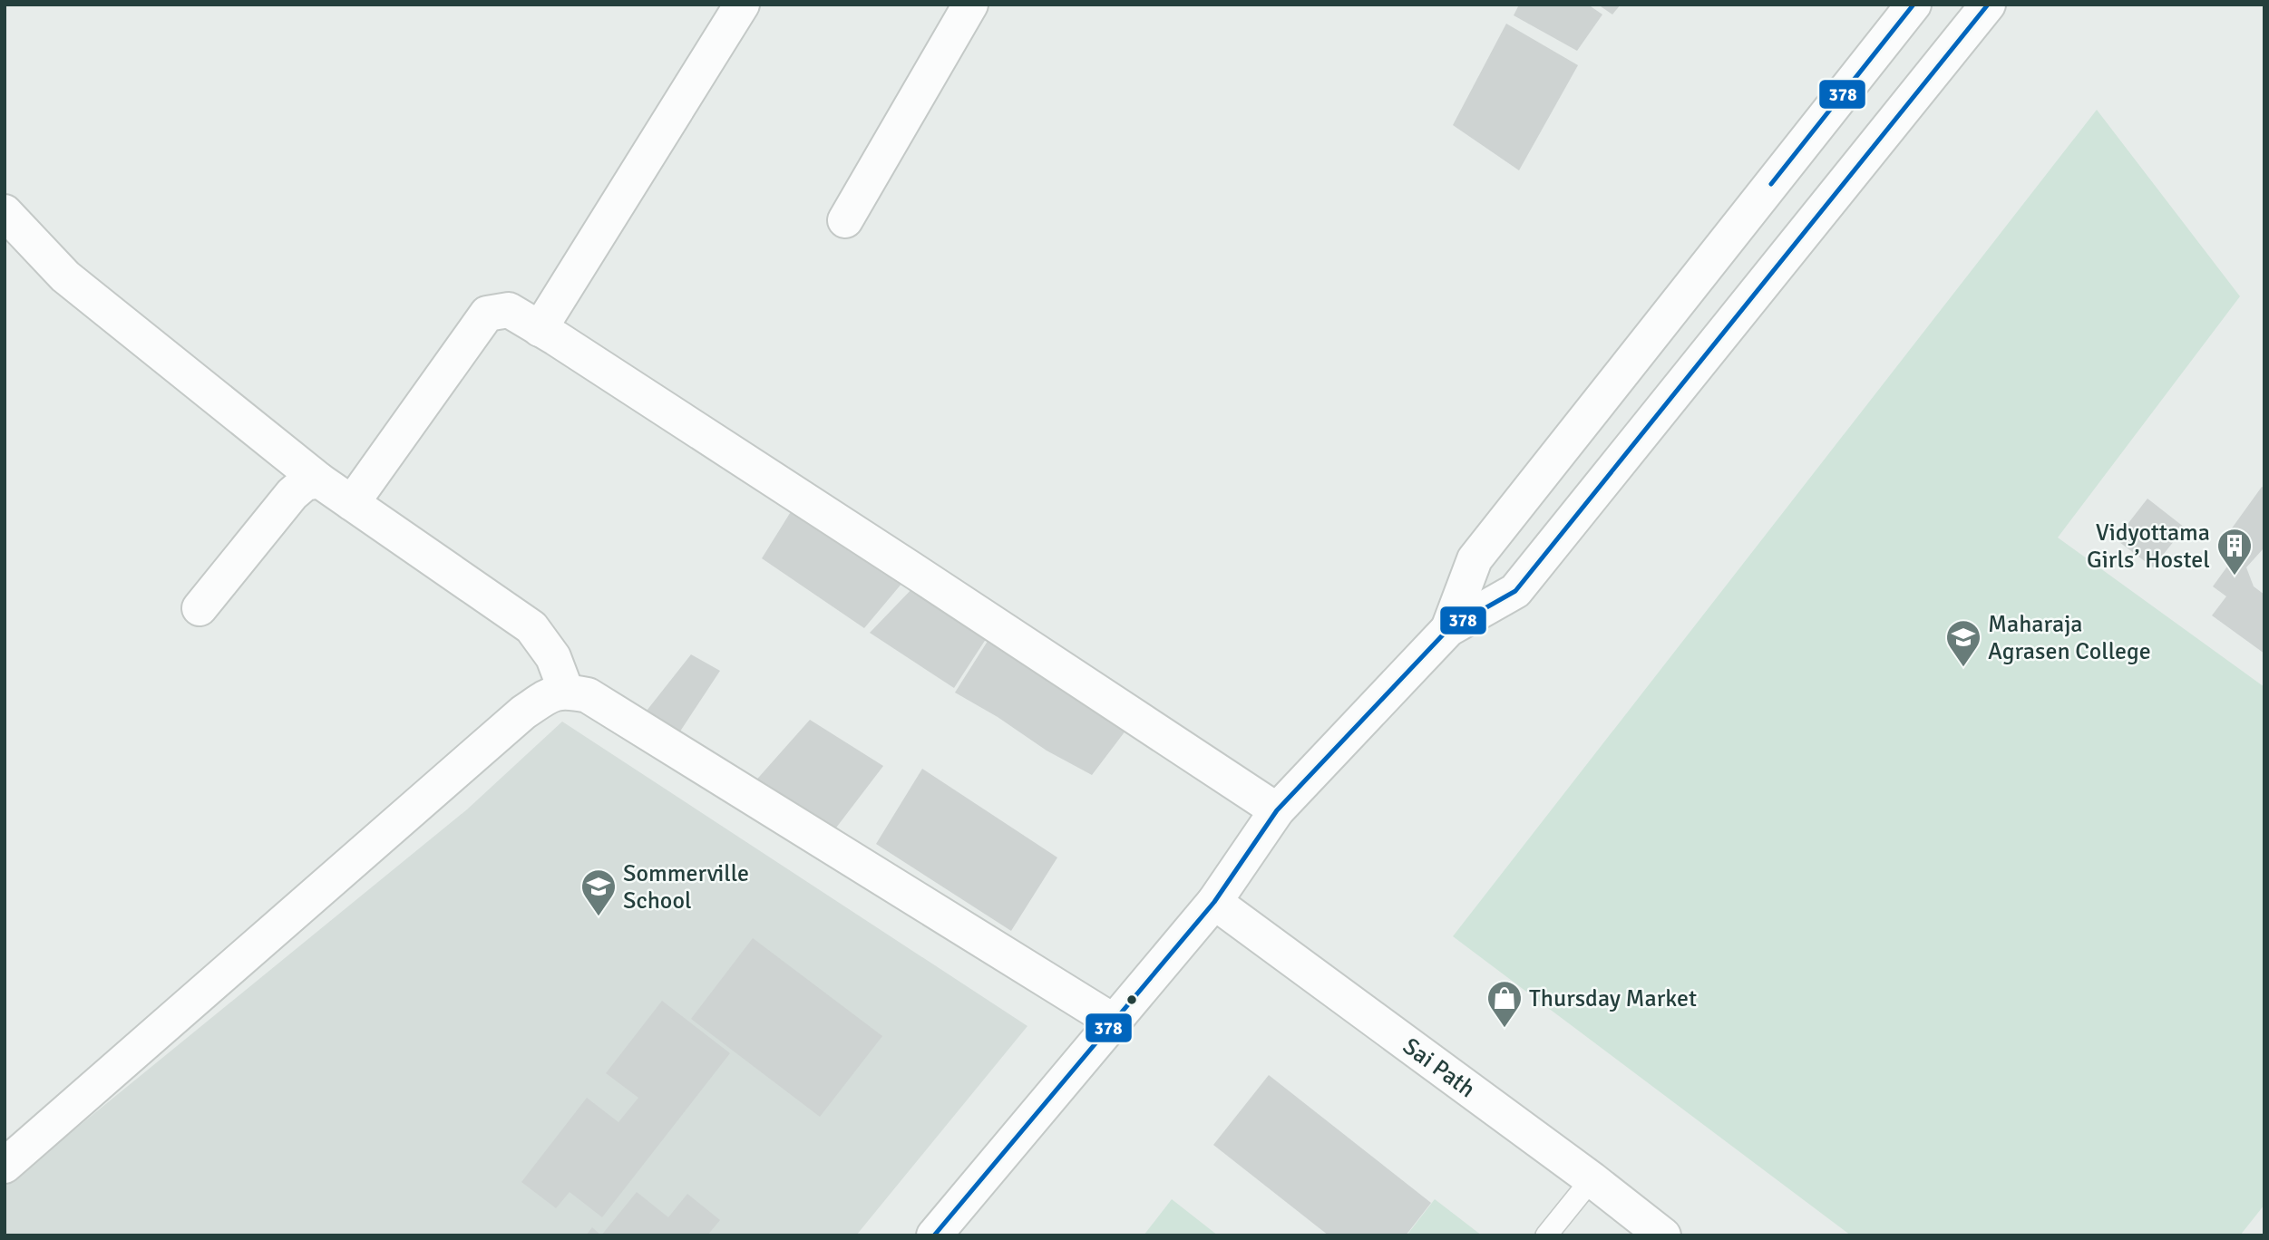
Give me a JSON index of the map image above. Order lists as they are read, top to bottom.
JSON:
{
  "streets": {
    "street": ["Sai Path"]
  },
  "places": {
    "building": ["Vidyottama Girls’ Hostel"],
    "school or university": ["Maharaja Agrasen College", "Sommerville School"],
    "shop": ["Thursday Market"]
  },
  "lines": ["transit line 378"]
}
